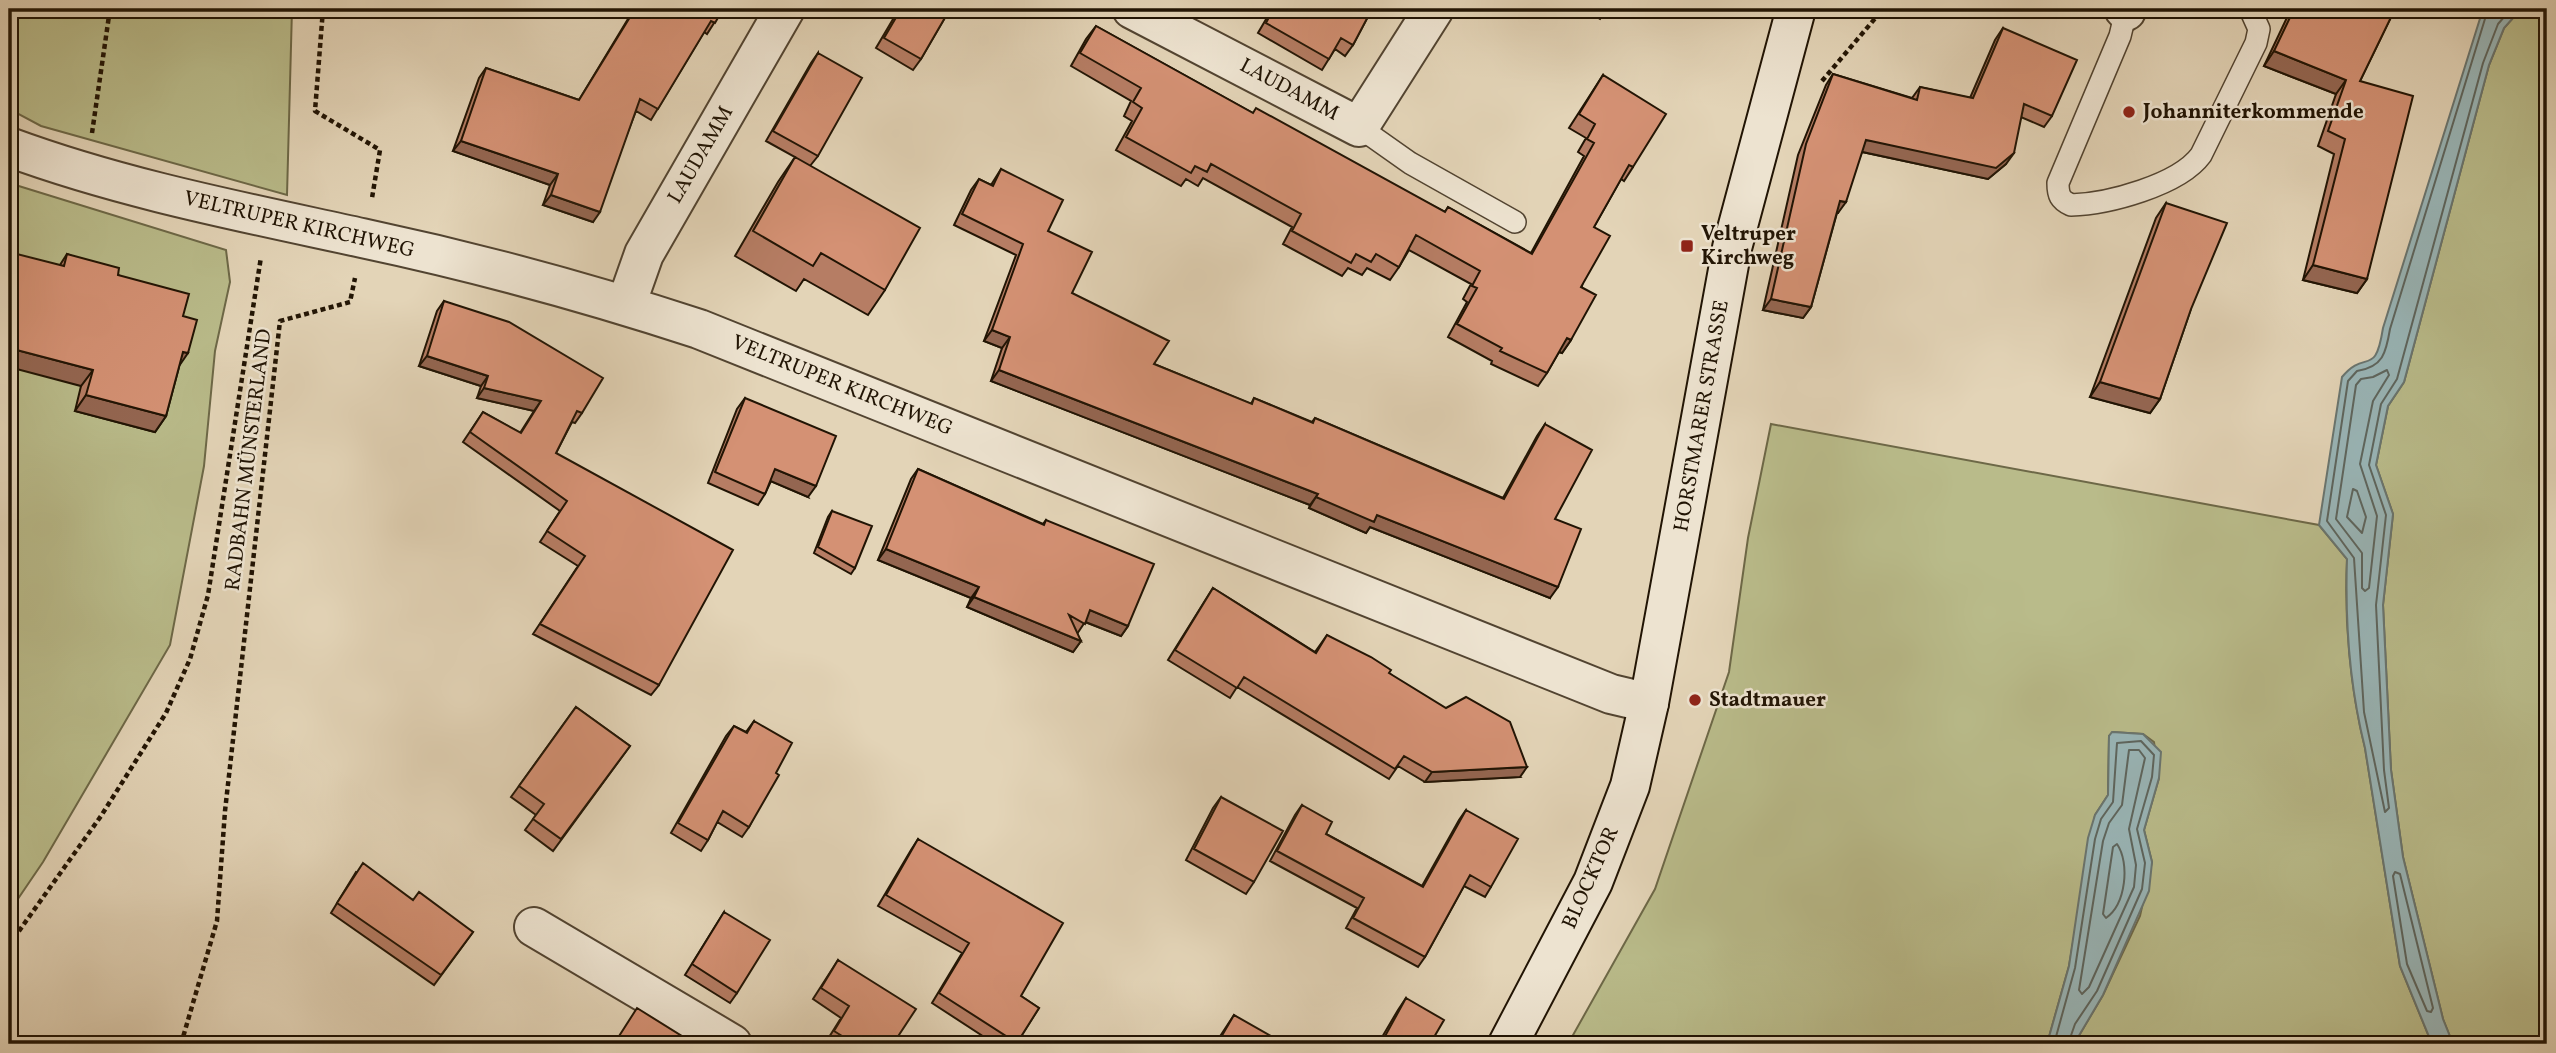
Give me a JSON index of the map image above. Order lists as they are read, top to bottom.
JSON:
{
  "streets": {
    "street": [
      "LAUDAMM",
      "VELTRUPER KIRCHWEG",
      "HORSTMARER STRASSE",
      "BLOCKTOR"
    ],
    "path": ["RADBAHN MÜNSTERLAND"]
  },
  "crossings": [
    ["LAUDAMM", "VELTRUPER KIRCHWEG"],
    ["VELTRUPER KIRCHWEG", "HORSTMARER STRASSE"],
    ["VELTRUPER KIRCHWEG", "RADBAHN MÜNSTERLAND"],
    ["VELTRUPER KIRCHWEG", "BLOCKTOR"],
    ["HORSTMARER STRASSE", "BLOCKTOR"]
  ],
  "places": {
    "other": ["Johanniterkommende", "Stadtmauer"],
    "transit": ["Veltruper Kirchweg"]
  }
}
